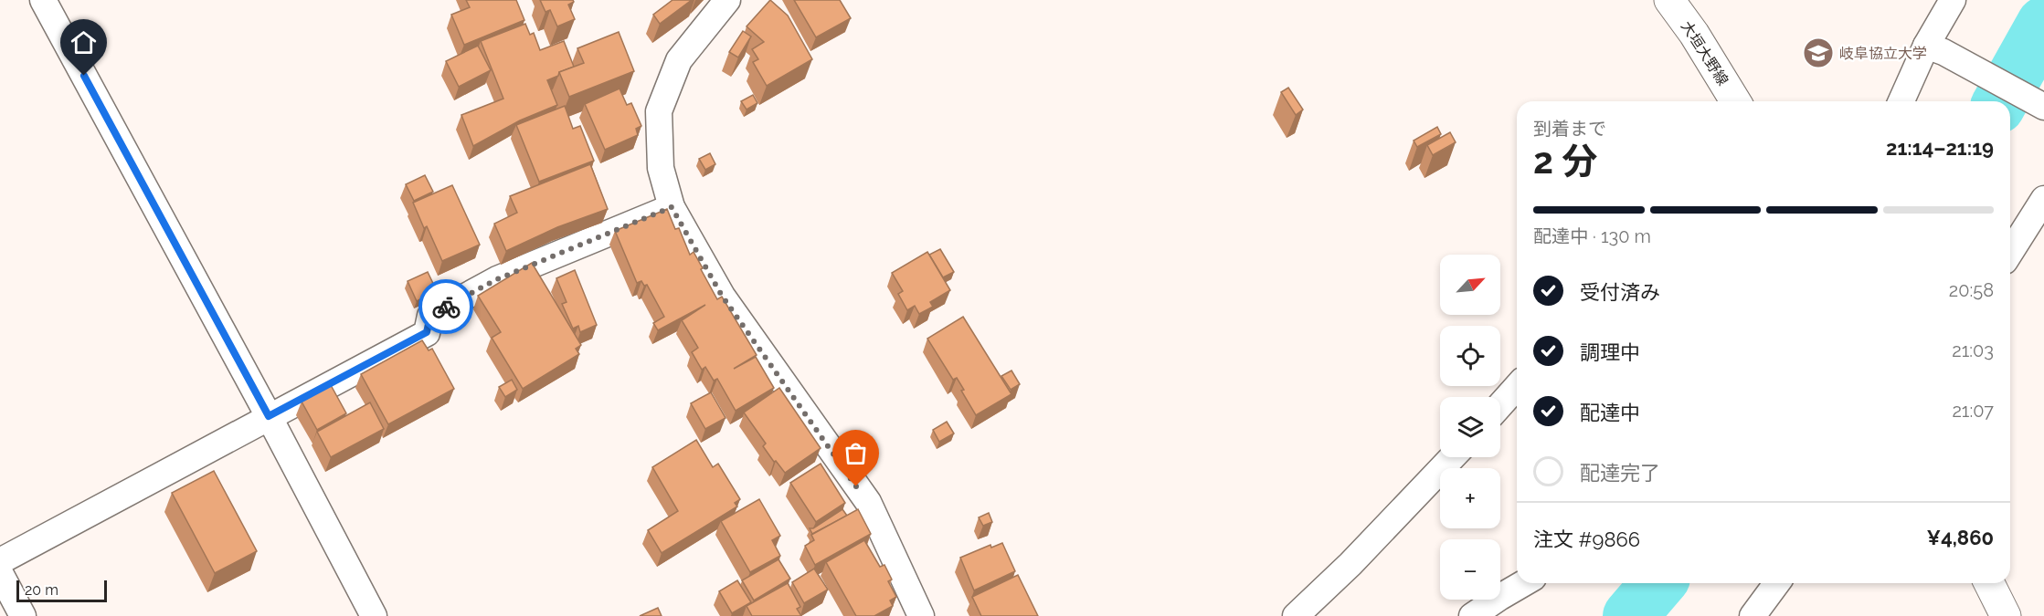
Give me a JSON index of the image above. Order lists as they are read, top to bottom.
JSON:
{
  "streets": {
    "main road": ["大垣大野線"]
  },
  "places": {
    "school or university": ["岐阜協立大学"]
  },
  "scale_bar": "20 m",
  "north": "top right",
  "page": {
    "heading": ["2 分", "到着まで", "21:14–21:19"],
    "panel": ["注文 #9866", "¥4,860"],
    "bar": "配達中 · 130 m",
    "map_buttons": ["+", "−"],
    "list": [
      ["受付済み", "20:58"],
      ["調理中", "21:03"],
      ["配達中", "21:07"],
      "配達完了"
    ],
    "scale": "20 m"
  }
}
